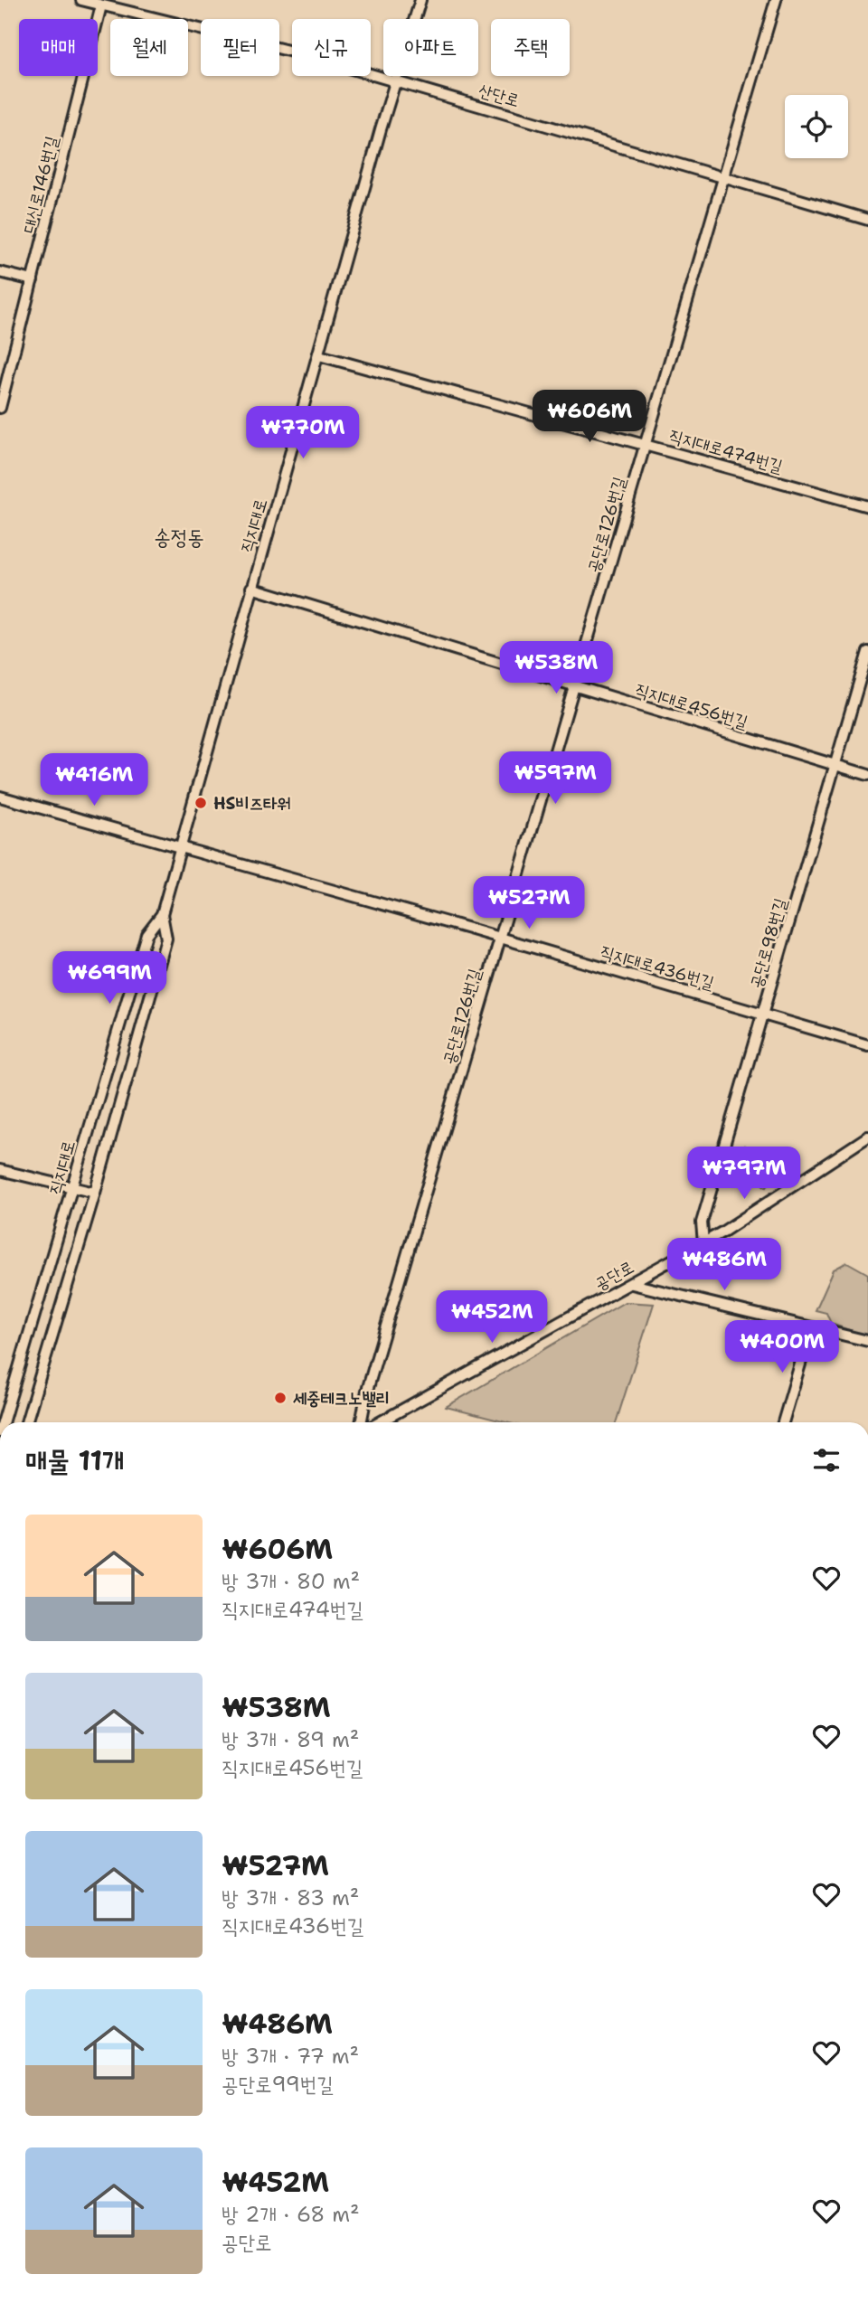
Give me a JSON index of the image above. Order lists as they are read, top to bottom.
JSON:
{
  "streets": {
    "street": [
      "산단로",
      "대신로146번길",
      "직지대로474번길",
      "공단로126번길",
      "직지대로",
      "직지대로456번길",
      "공단로98번길",
      "직지대로436번길",
      "공단로"
    ]
  },
  "crossings": [
    ["산단로", "대신로146번길"],
    ["산단로", "공단로126번길"],
    ["산단로", "직지대로"],
    ["직지대로474번길", "공단로126번길"],
    ["직지대로474번길", "직지대로"],
    ["공단로126번길", "직지대로456번길"],
    ["공단로126번길", "직지대로436번길"],
    ["직지대로", "직지대로456번길"],
    ["직지대로", "직지대로436번길"],
    ["직지대로456번길", "공단로98번길"],
    ["공단로98번길", "직지대로436번길"],
    ["공단로98번길", "공단로"]
  ],
  "districts": ["송정동"],
  "places": ["HS비즈타워", "세중테크노밸리"],
  "page": {
    "chip": [
      "매매",
      "월세",
      "필터",
      "신규",
      "아파트",
      "주택"
    ],
    "price": [
      "₩606M",
      "₩770M",
      "₩538M",
      "₩597M",
      "₩416M",
      "₩527M",
      "₩699M",
      "₩797M",
      "₩486M",
      "₩452M",
      "₩400M"
    ],
    "heading": "매물 11개",
    "list": [
      {
        "name": "₩606M",
        "note": "방 3개 · 80 m² · 직지대로474번길"
      },
      {
        "name": "₩538M",
        "note": "방 3개 · 89 m² · 직지대로456번길"
      },
      {
        "name": "₩527M",
        "note": "방 3개 · 83 m² · 직지대로436번길"
      },
      {
        "name": "₩486M",
        "note": "방 3개 · 77 m² · 공단로99번길"
      },
      {
        "name": "₩452M",
        "note": "방 2개 · 68 m² · 공단로"
      }
    ]
  }
}
